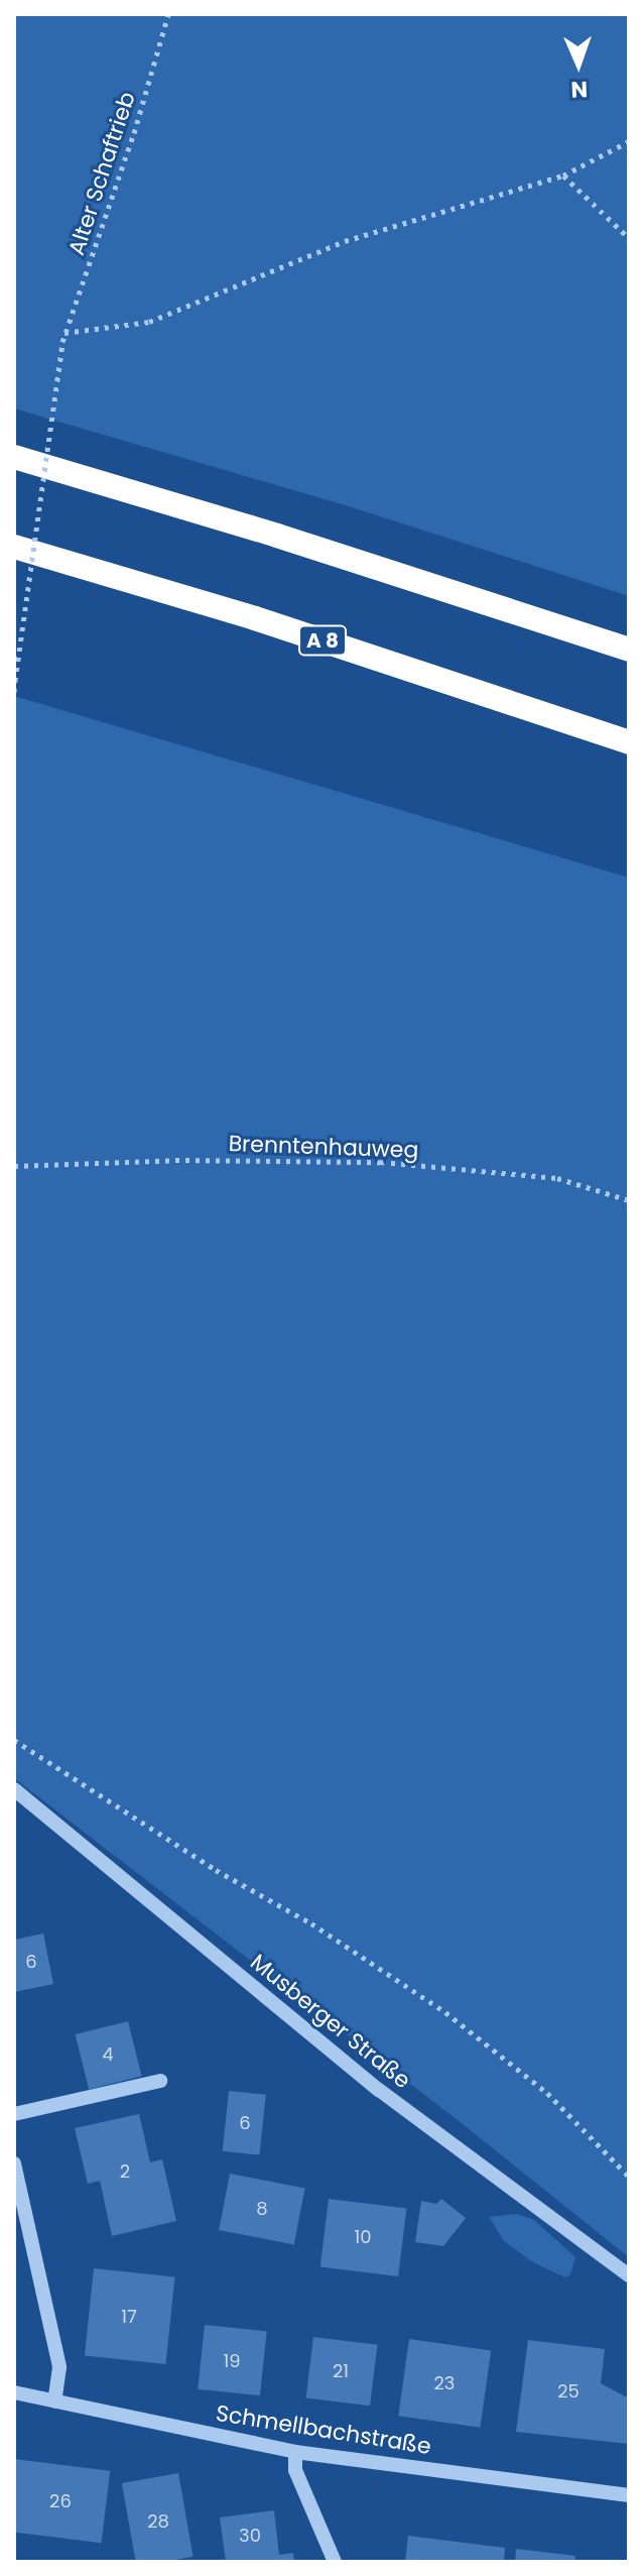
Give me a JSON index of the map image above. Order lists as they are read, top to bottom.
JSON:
{
  "streets": {
    "highway": ["A 8"],
    "street": ["Musberger Straße", "Schmellbachstraße"],
    "path": ["Alter Schaftrieb", "Brenntenhauweg"]
  },
  "house_numbers": [
    "6",
    "4",
    "6",
    "2",
    "8",
    "10",
    "17",
    "19",
    "21",
    "23",
    "25",
    "26",
    "28",
    "30"
  ],
  "north": "bottom"
}
